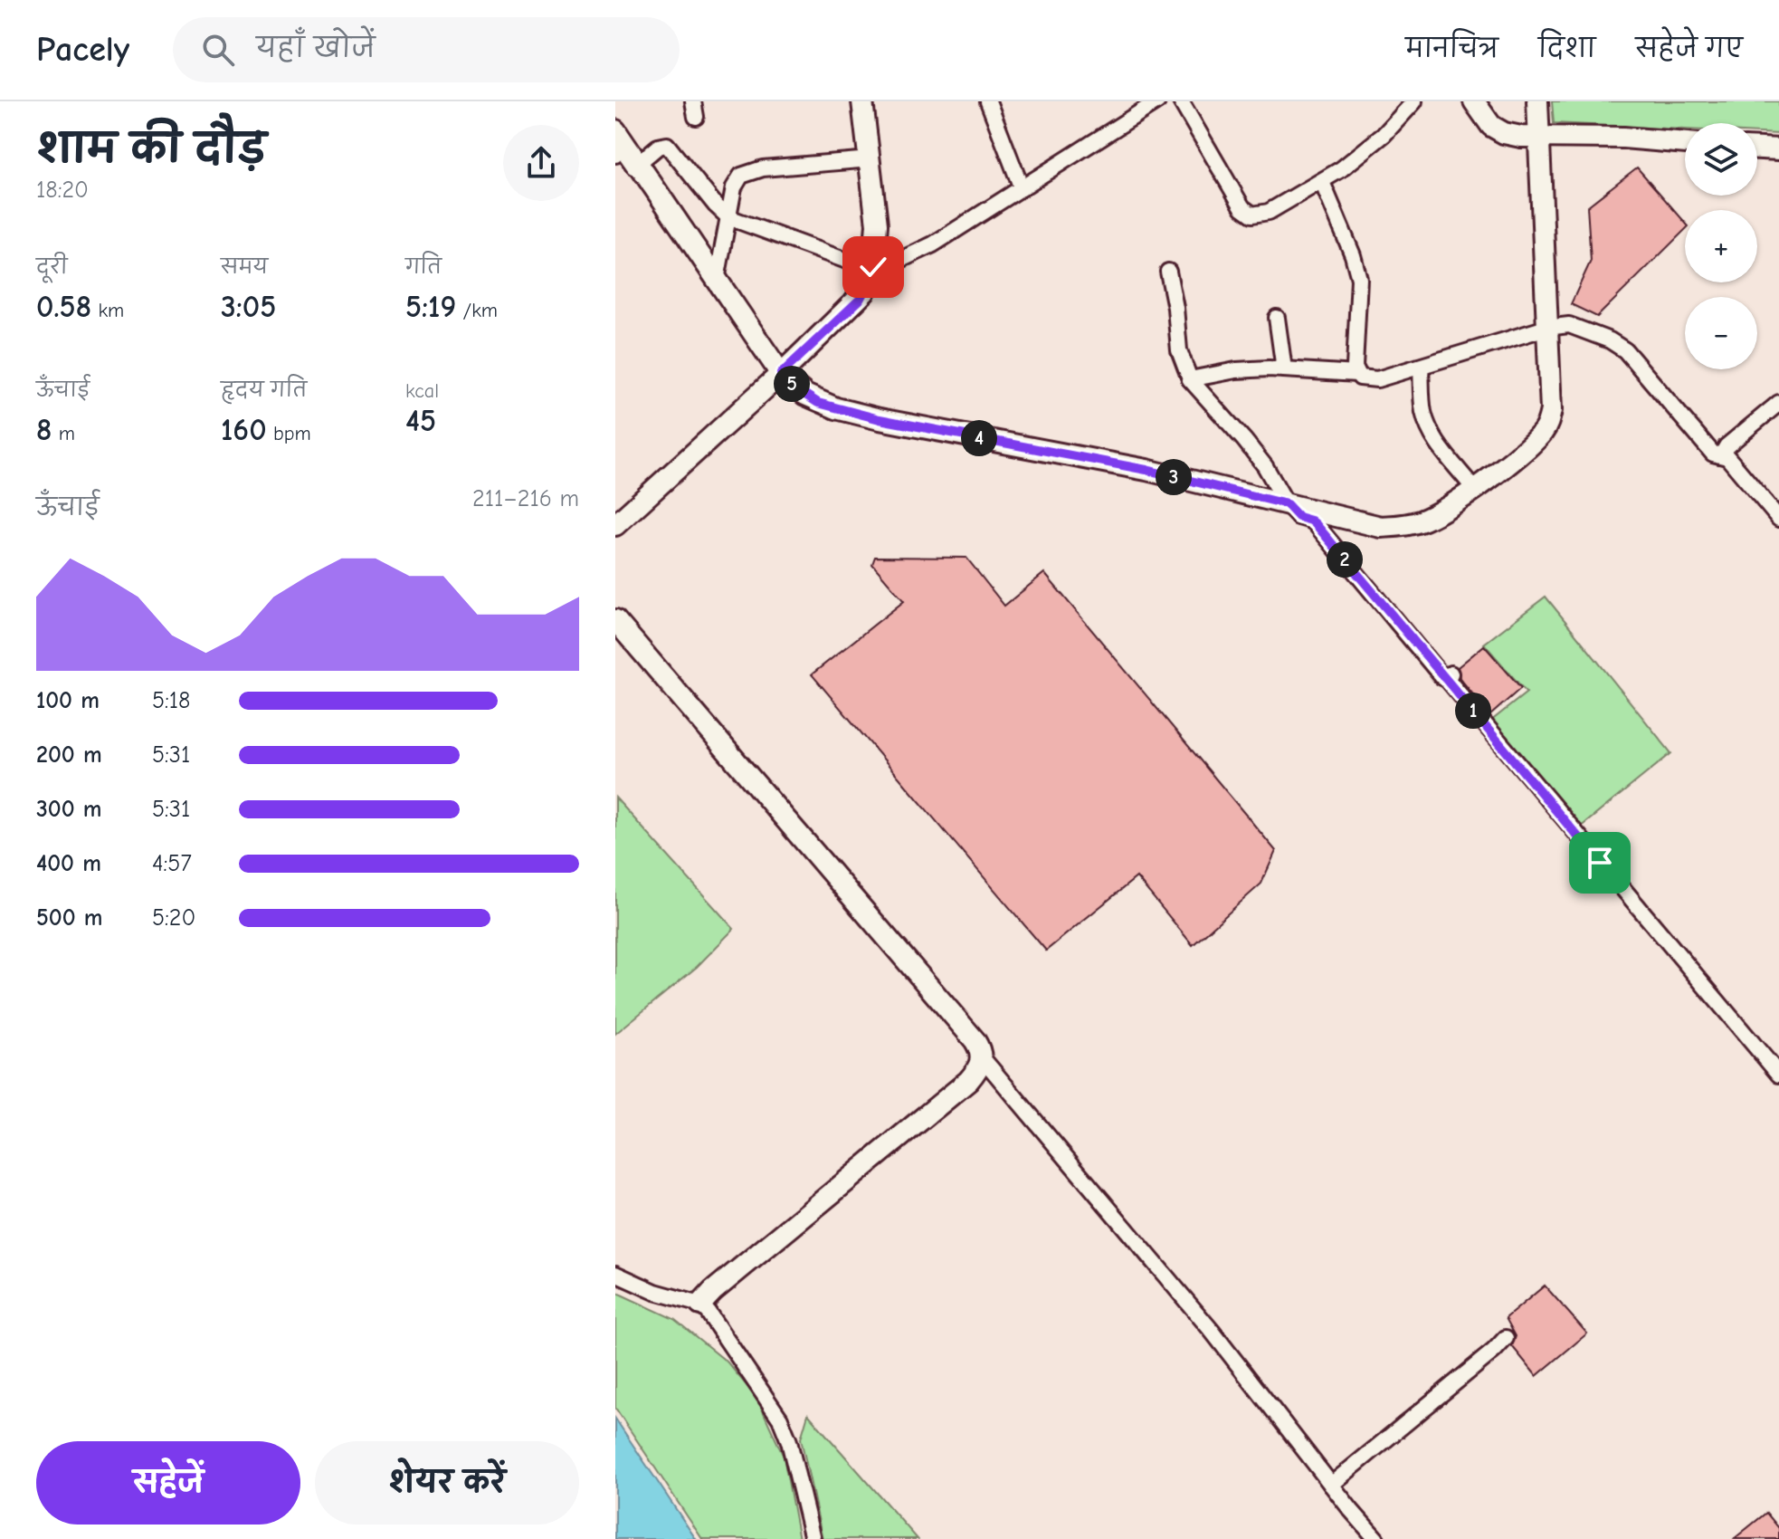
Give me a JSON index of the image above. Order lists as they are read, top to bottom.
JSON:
{
  "page": {
    "header": "Pacely",
    "search": "यहाँ खोजें",
    "nav": ["मानचित्र", "दिशा", "सहेजे गए"],
    "heading": ["शाम की दौड़", "18:20"],
    "map_buttons": ["+", "−"],
    "stats": [
      ["दूरी", "0.58 km"],
      ["समय", "3:05"],
      ["गति", "5:19 /km"],
      ["ऊँचाई", "8 m"],
      ["हृदय गति", "160 bpm"],
      ["kcal", "45"]
    ],
    "pins": [
      "5",
      "4",
      "3",
      "2",
      "1"
    ],
    "chart": ["ऊँचाई", "211–216 m"],
    "list": [
      {
        "name": "100 m",
        "note": "5:18"
      },
      {
        "name": "200 m",
        "note": "5:31"
      },
      {
        "name": "300 m",
        "note": "5:31"
      },
      {
        "name": "400 m",
        "note": "4:57"
      },
      {
        "name": "500 m",
        "note": "5:20"
      }
    ],
    "buttons": ["सहेजें", "शेयर करें"]
  }
}
